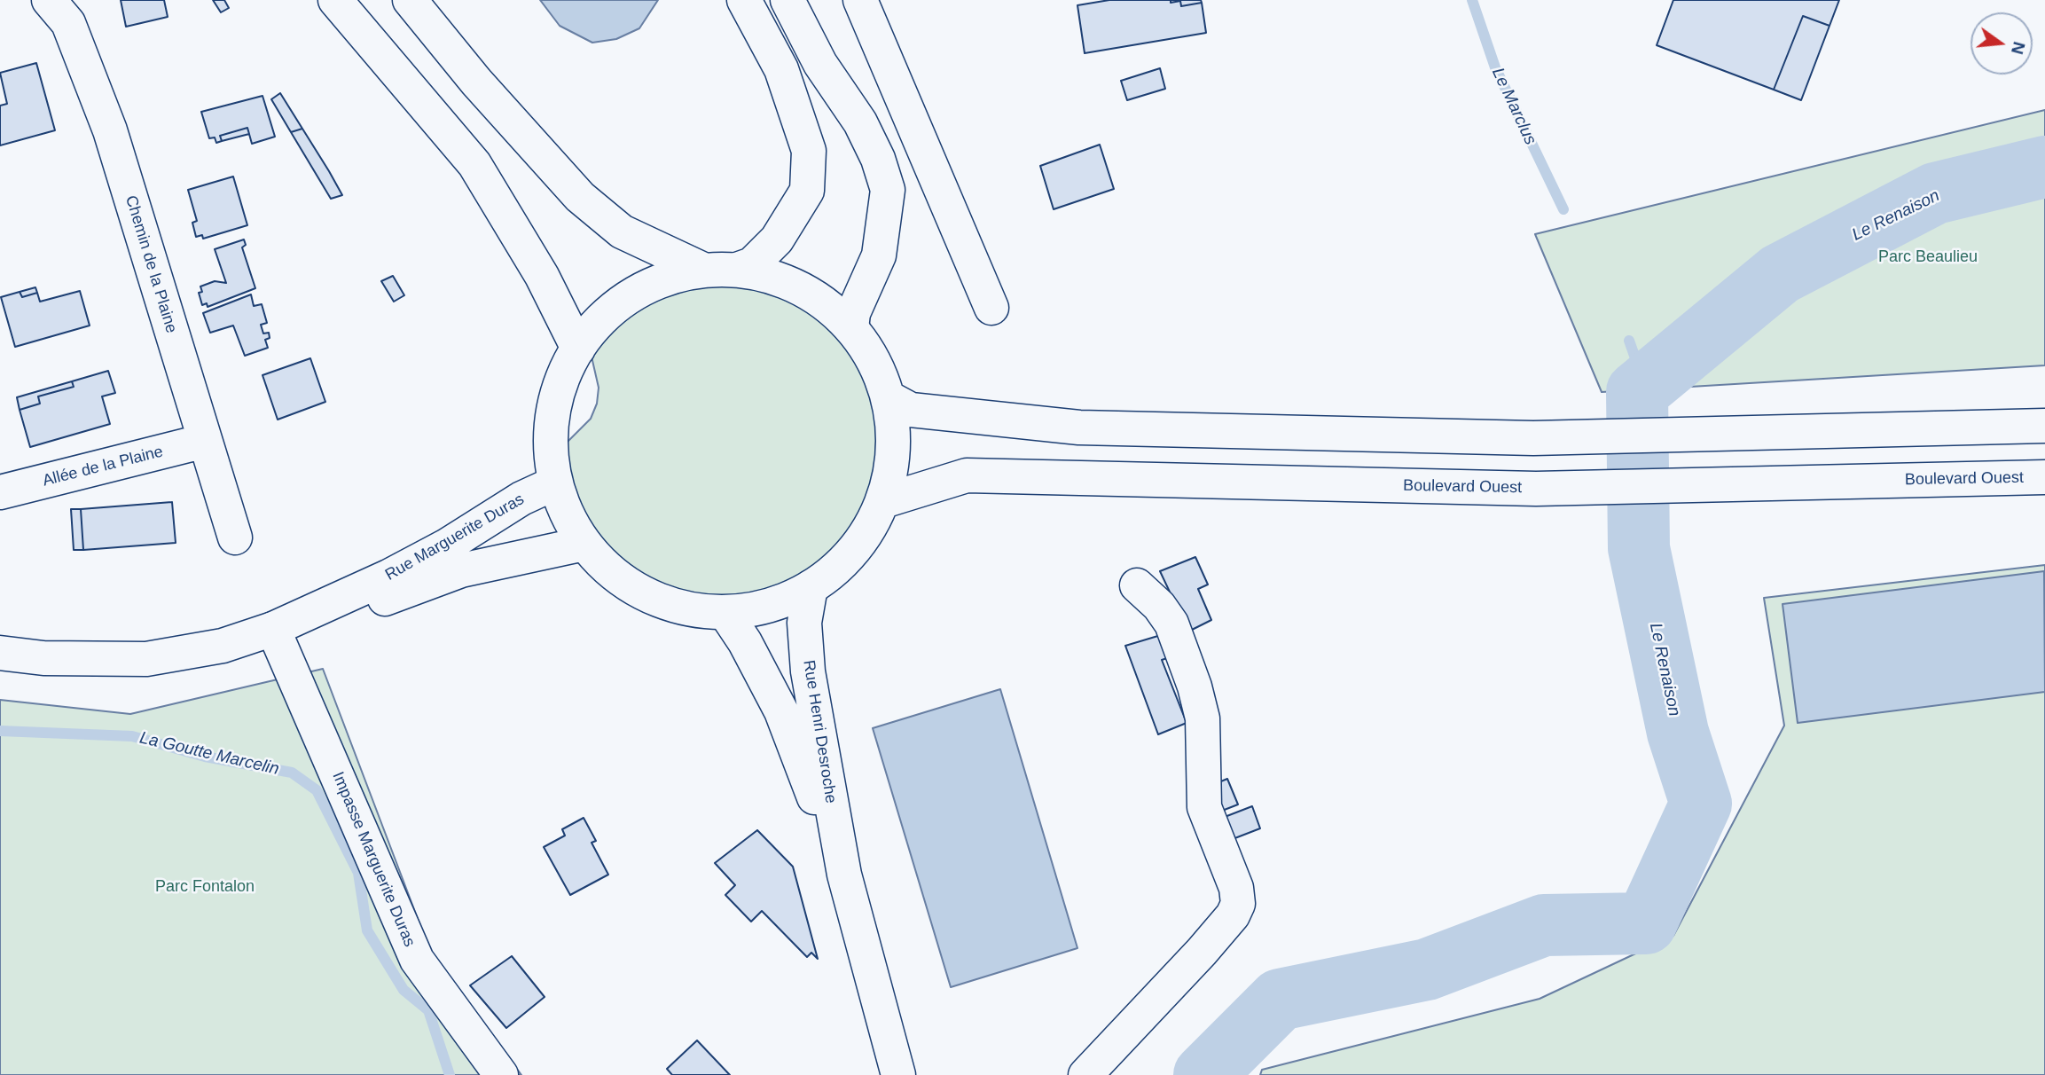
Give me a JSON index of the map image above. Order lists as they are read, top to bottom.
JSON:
{
  "streets": {
    "main road": [
      "Chemin de la Plaine",
      "Allée de la Plaine",
      "Boulevard Ouest",
      "Rue Marguerite Duras",
      "Rue Henri Desroche",
      "Impasse Marguerite Duras"
    ]
  },
  "crossings": [
    ["Chemin de la Plaine", "Allée de la Plaine"],
    ["Rue Marguerite Duras", "Impasse Marguerite Duras"]
  ],
  "water": ["Le Marclus", "Le Renaison", "La Goutte Marcelin"],
  "parks": ["Parc Beaulieu", "Parc Fontalon"],
  "north": "right"
}
